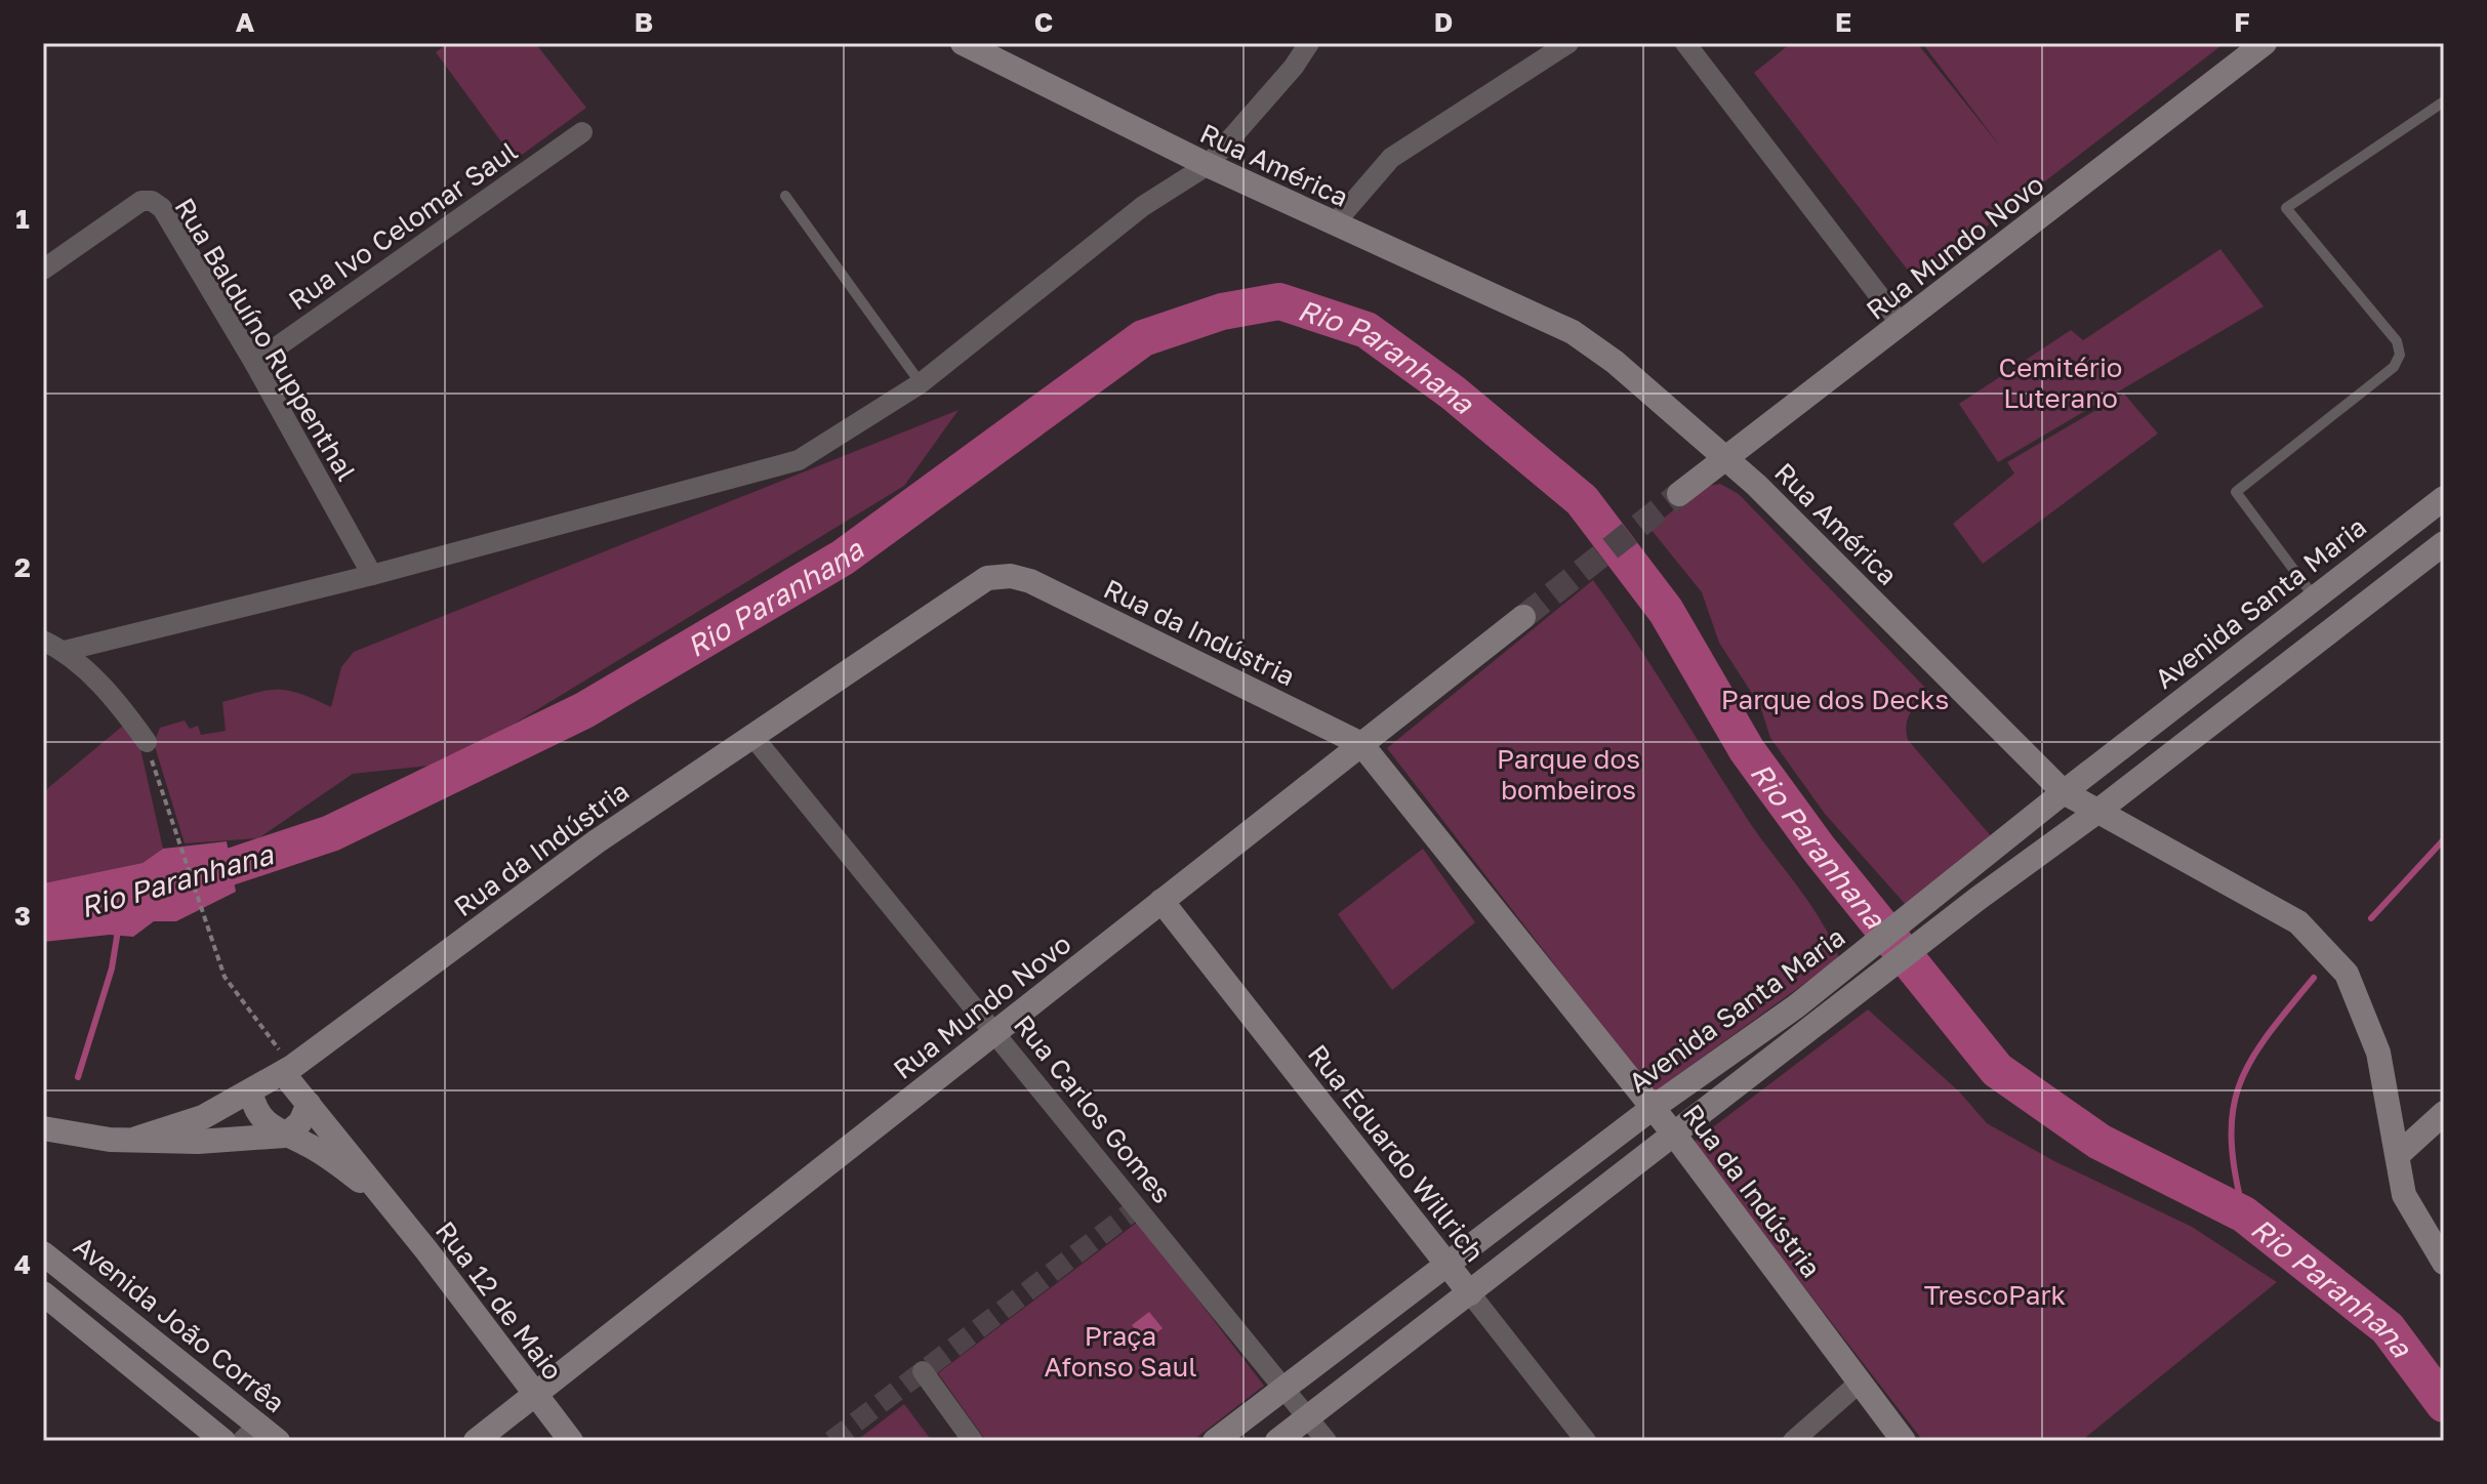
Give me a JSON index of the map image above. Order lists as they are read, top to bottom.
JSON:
{
  "streets": {
    "main road": [
      "Rua América",
      "Rua Mundo Novo",
      "Avenida Santa Maria",
      "Rua da Indústria",
      "Rua Eduardo Willrich",
      "Rua 12 de Maio",
      "Avenida João Corrêa"
    ],
    "street": ["Rua Ivo Celomar Saul", "Rua Balduíno Ruppenthal", "Rua Carlos Gomes"]
  },
  "crossings": [
    ["Rua América", "Rua Mundo Novo"],
    ["Rua América", "Avenida Santa Maria"],
    ["Rua Ivo Celomar Saul", "Rua Balduíno Ruppenthal"],
    ["Rua Mundo Novo", "Rua da Indústria"],
    ["Rua Mundo Novo", "Rua Carlos Gomes"],
    ["Rua Mundo Novo", "Rua Eduardo Willrich"],
    ["Rua Mundo Novo", "Rua 12 de Maio"],
    ["Avenida Santa Maria", "Rua da Indústria"],
    ["Avenida Santa Maria", "Rua Carlos Gomes"],
    ["Avenida Santa Maria", "Rua Eduardo Willrich"],
    ["Rua da Indústria", "Rua Carlos Gomes"],
    ["Rua da Indústria", "Rua 12 de Maio"]
  ],
  "water": ["Rio Paranhana"],
  "parks": [
    "Cemitério Luterano",
    "Parque dos Decks",
    "Parque dos bombeiros",
    "TrescoPark",
    "Praça Afonso Saul"
  ],
  "grid": {
    "columns": [
      "A",
      "B",
      "C",
      "D",
      "E",
      "F"
    ],
    "rows": [
      "1",
      "2",
      "3",
      "4"
    ]
  }
}
